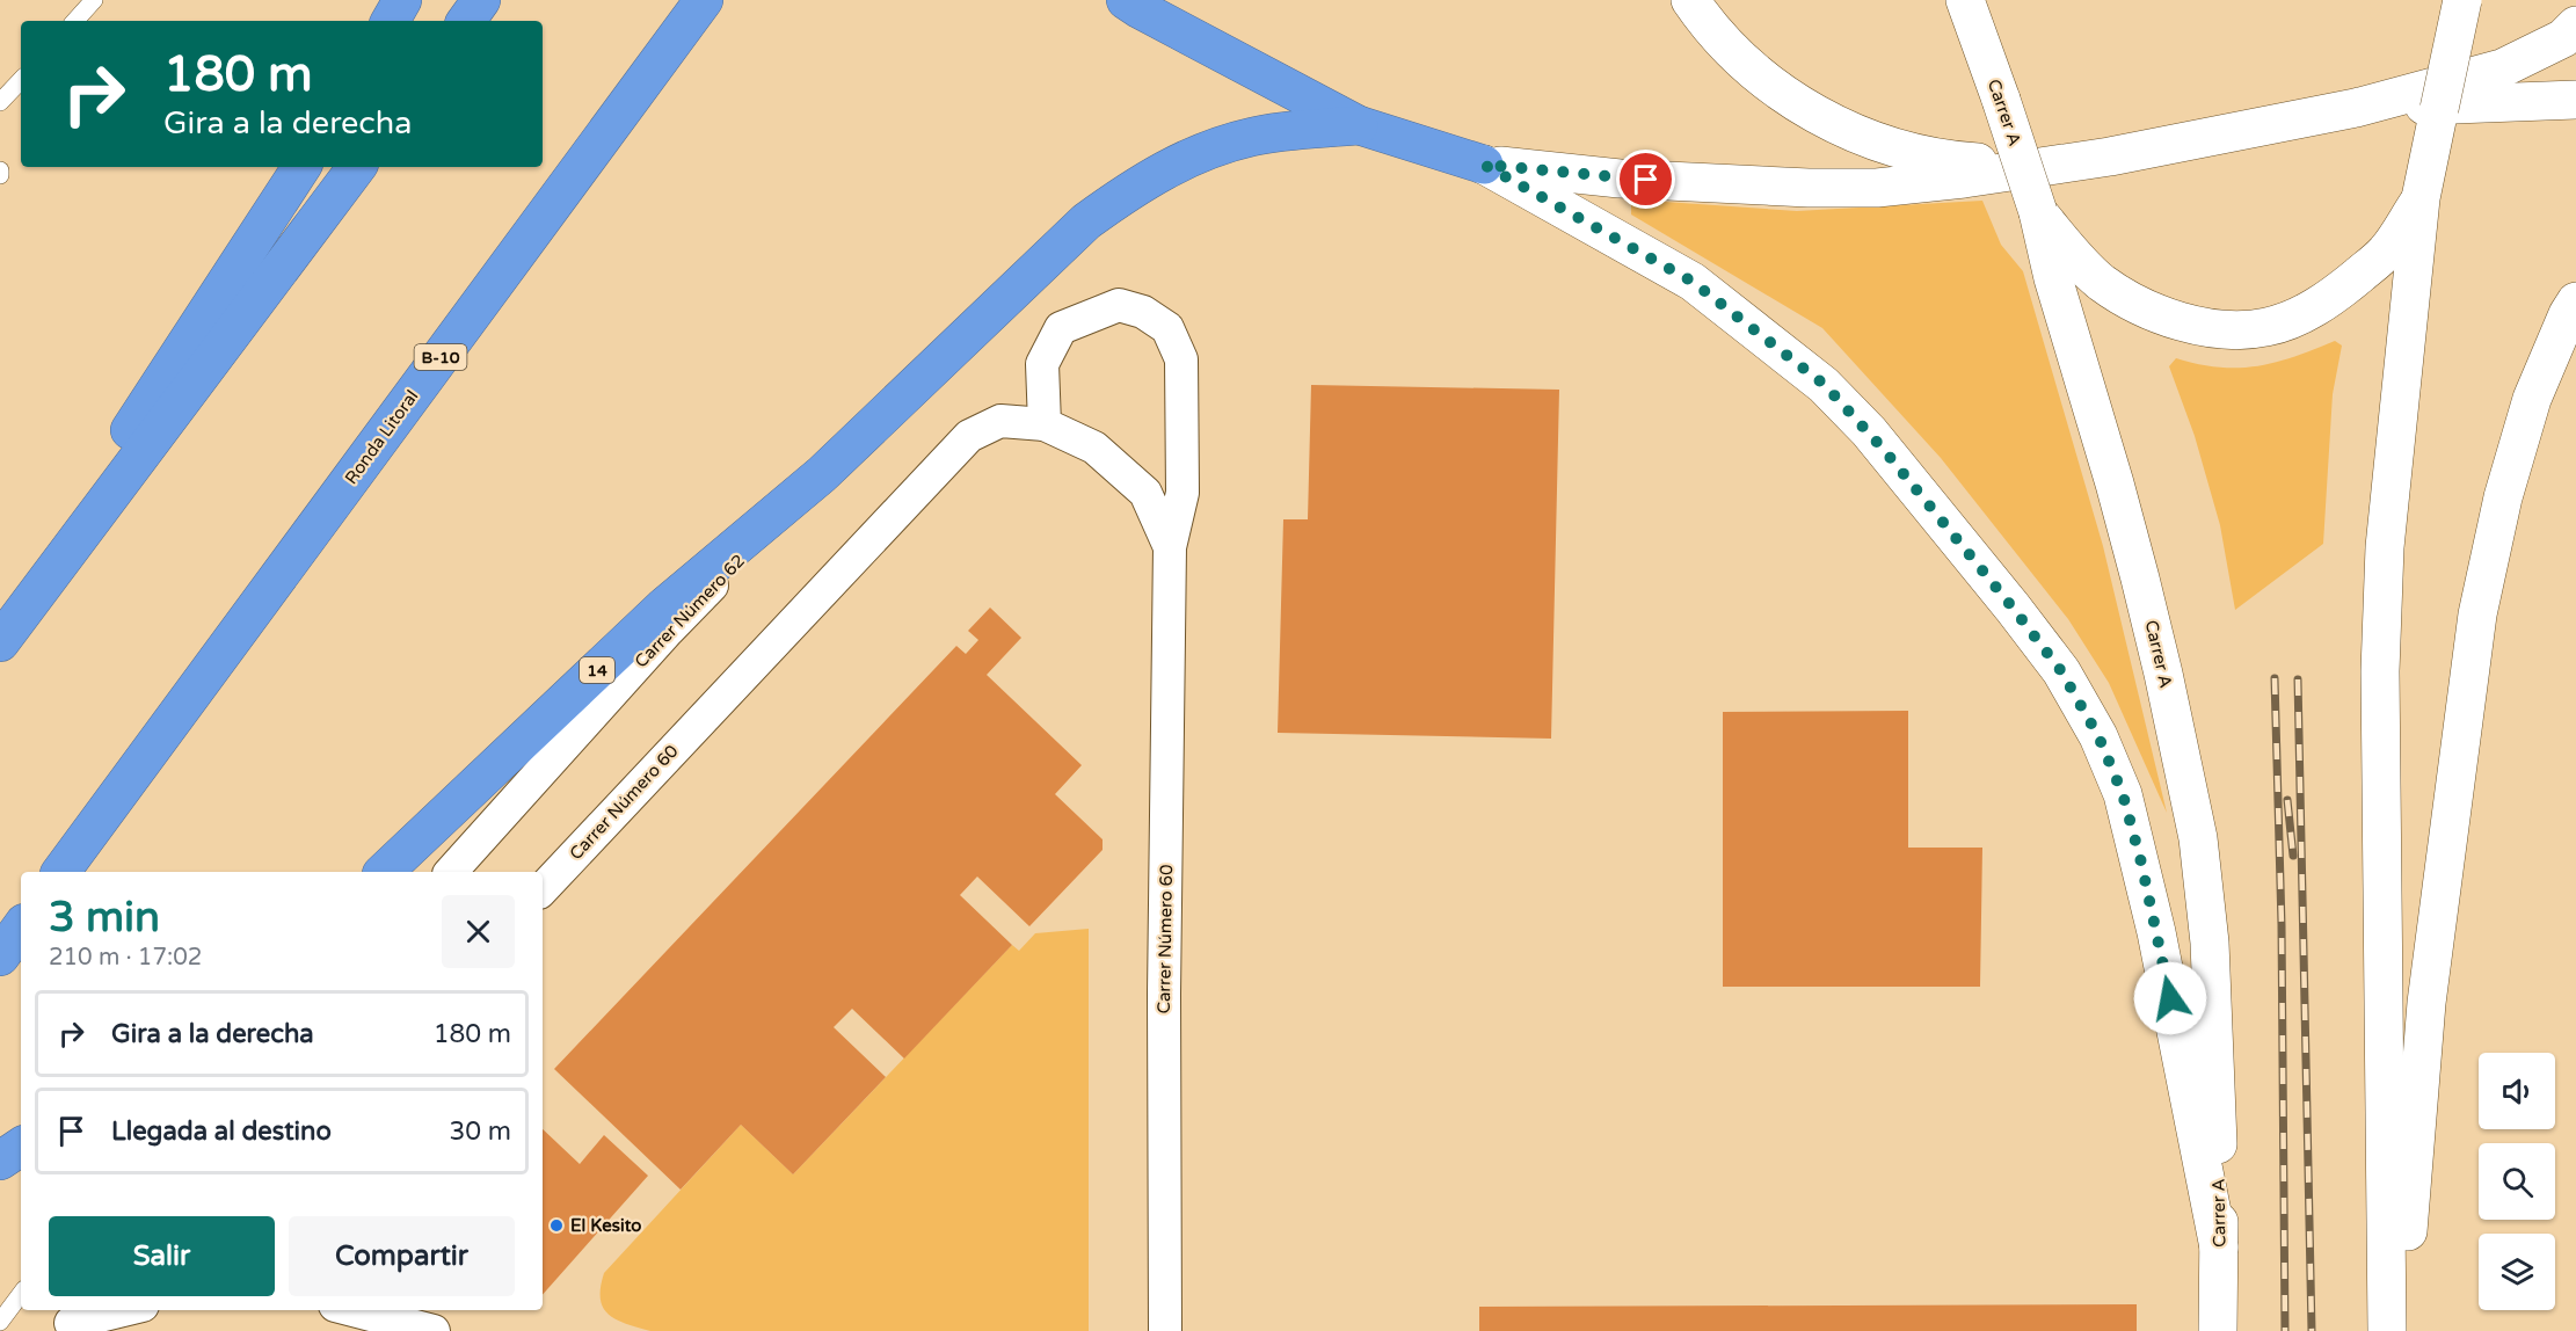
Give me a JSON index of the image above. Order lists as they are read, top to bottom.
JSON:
{
  "streets": {
    "highway": ["B-10", "Ronda Litoral", "14"],
    "main road": ["Carrer A"],
    "street": ["Carrer Número 62", "Carrer Número 60"]
  },
  "crossings": [
    ["Carrer Número 62", "14"]
  ],
  "places": ["El Kesito"],
  "page": {
    "turn": ["180 m", "Gira a la derecha"],
    "heading": ["3 min", "210 m · 17:02"],
    "list": [
      {
        "name": "Gira a la derecha",
        "value": "180 m"
      },
      {
        "name": "Llegada al destino",
        "value": "30 m"
      }
    ],
    "buttons": ["Salir", "Compartir"]
  }
}
